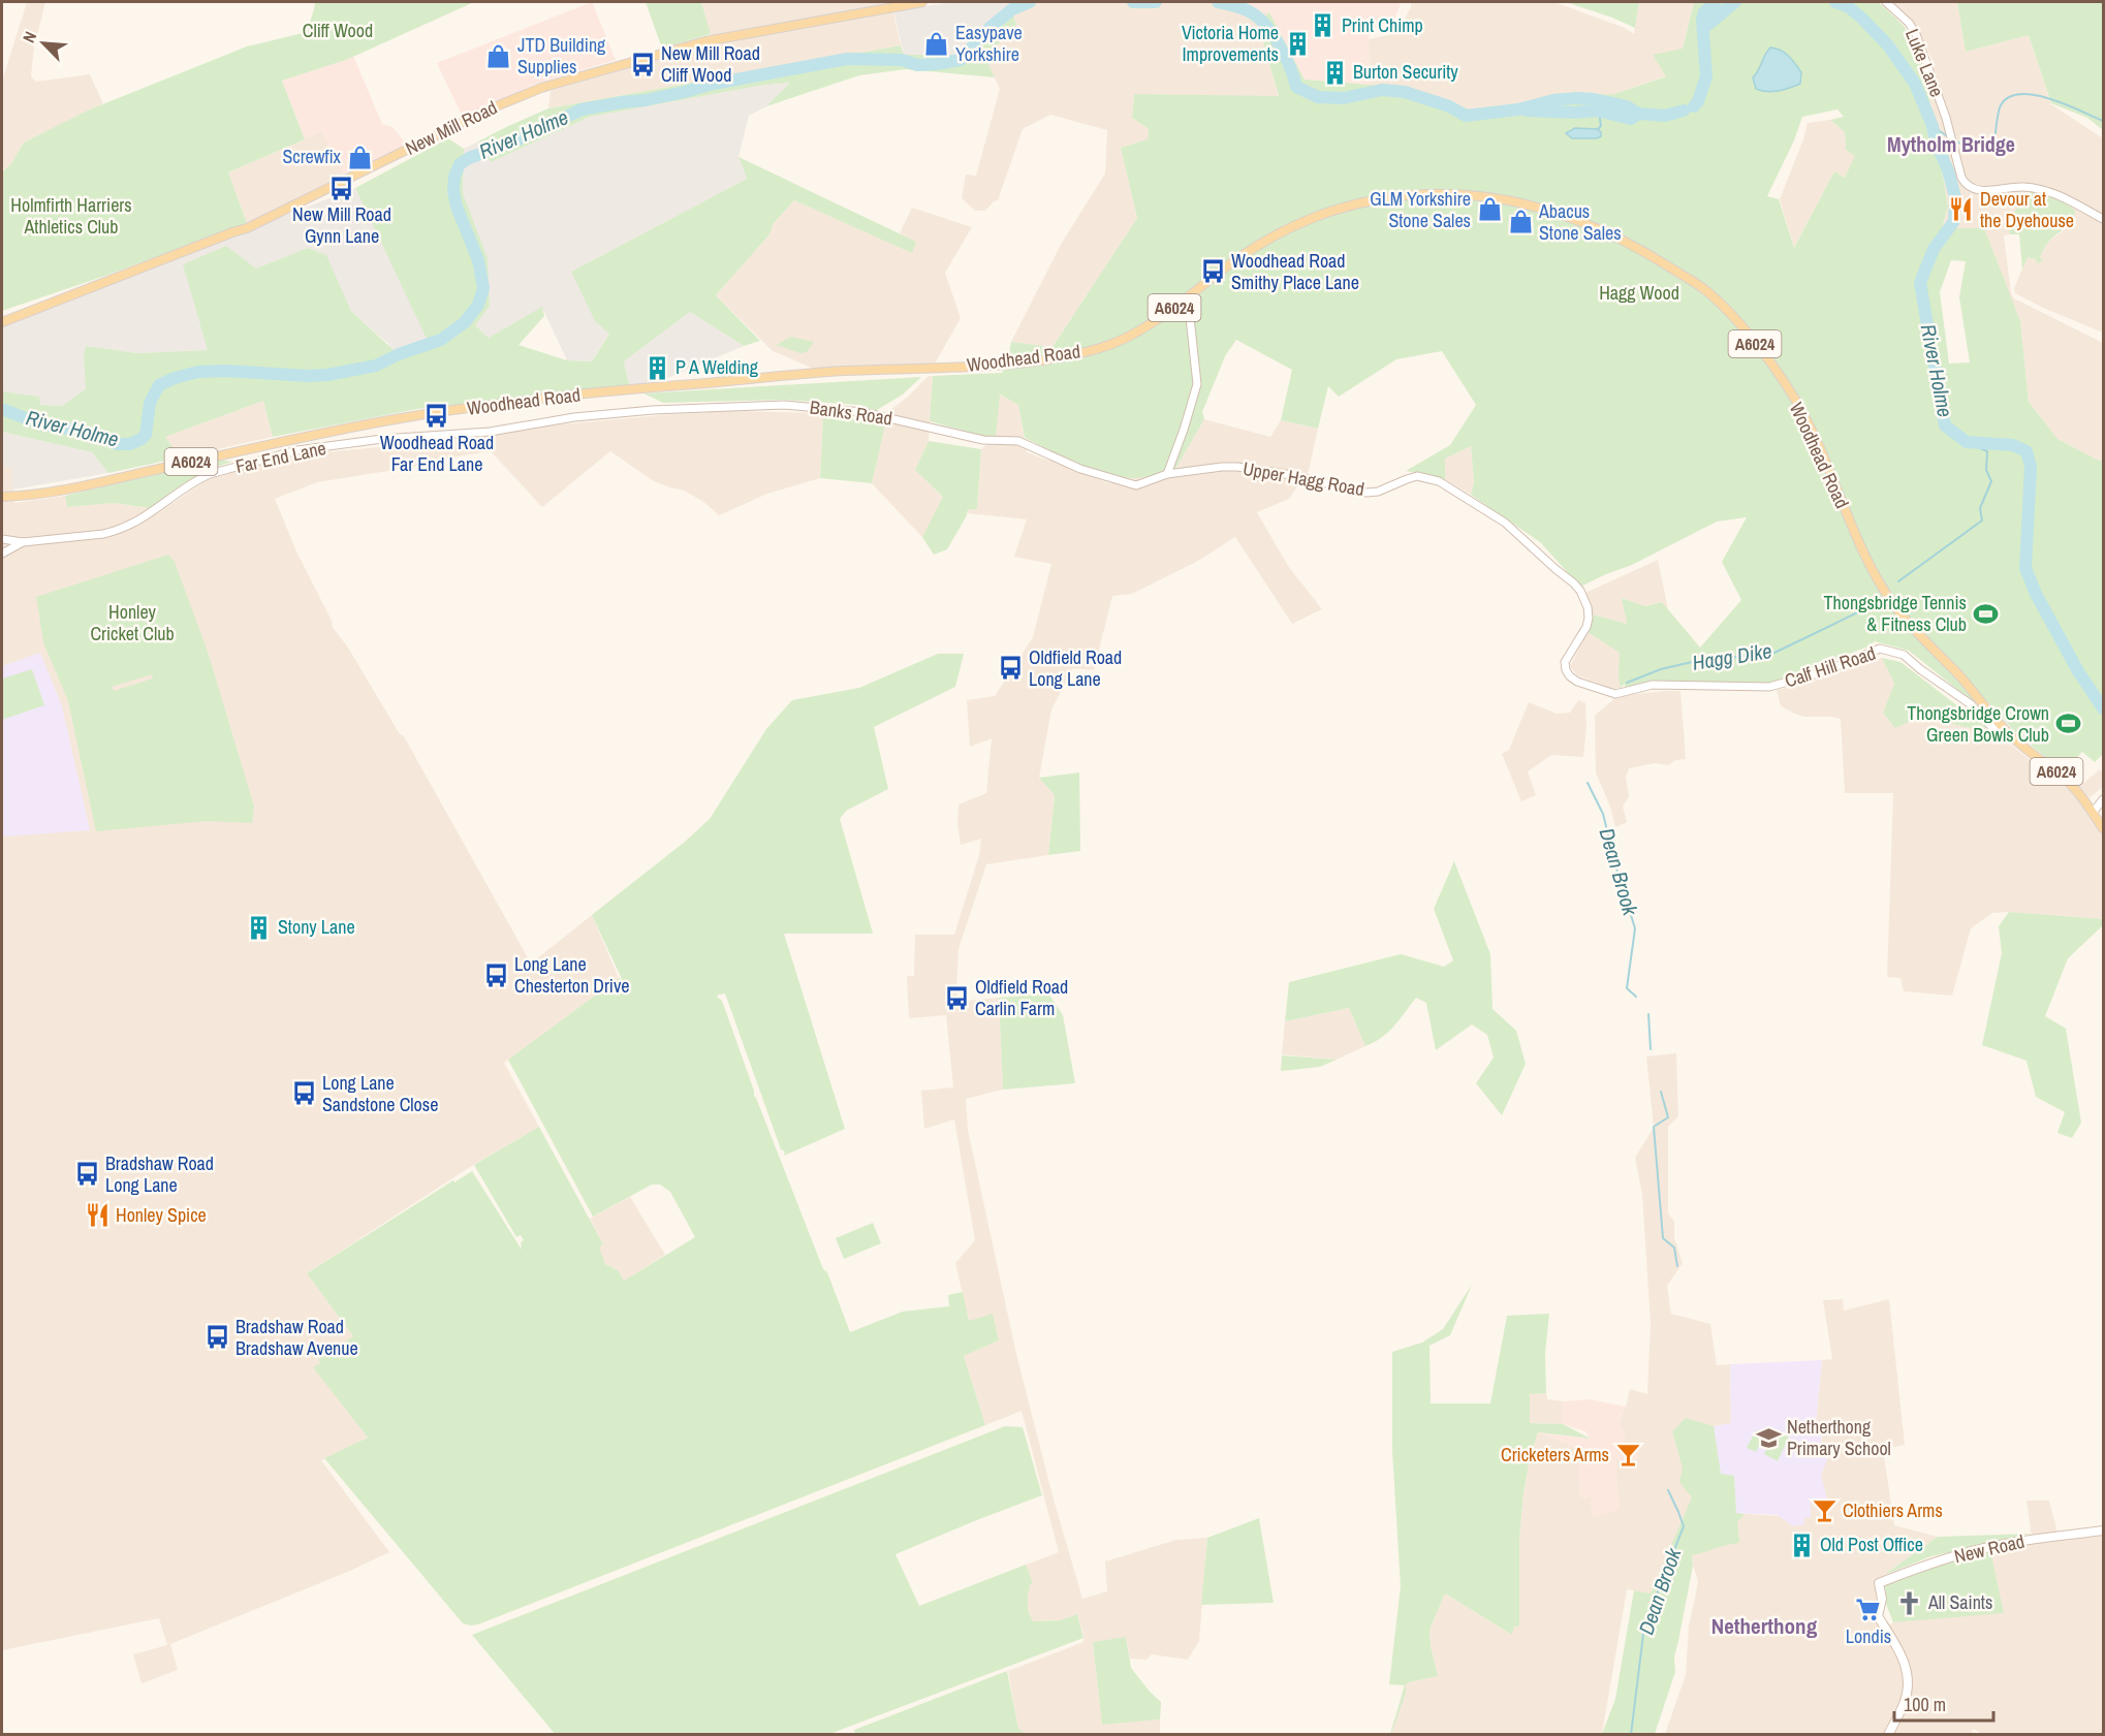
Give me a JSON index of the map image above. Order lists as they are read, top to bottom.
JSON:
{
  "streets": {
    "main road": [
      "New Mill Road",
      "A6024",
      "Woodhead Road",
      "New Road"
    ],
    "street": [
      "Luke Lane",
      "Banks Road",
      "Far End Lane",
      "Upper Hagg Road",
      "Calf Hill Road"
    ]
  },
  "crossings": [
    ["A6024", "Woodhead Road"],
    ["A6024", "Calf Hill Road"],
    ["Woodhead Road", "Calf Hill Road"],
    ["Banks Road", "Far End Lane"],
    ["Banks Road", "Upper Hagg Road"],
    ["Upper Hagg Road", "Calf Hill Road"]
  ],
  "districts": ["Mytholm Bridge", "Netherthong"],
  "water": ["River Holme", "Hagg Dike", "Dean Brook"],
  "parks": [
    "Cliff Wood",
    "Holmfirth Harriers Athletics Club",
    "Hagg Wood",
    "Honley Cricket Club"
  ],
  "places": {
    "building": [
      "Print Chimp",
      "Victoria Home Improvements",
      "Burton Security",
      "P A Welding",
      "Stony Lane",
      "Old Post Office"
    ],
    "shop": [
      "Easypave Yorkshire",
      "JTD Building Supplies",
      "Screwfix",
      "GLM Yorkshire Stone Sales",
      "Abacus Stone Sales"
    ],
    "bus stop": [
      "New Mill Road Cliff Wood",
      "New Mill Road Gynn Lane",
      "Woodhead Road Smithy Place Lane",
      "Woodhead Road Far End Lane",
      "Oldfield Road Long Lane",
      "Long Lane Chesterton Drive",
      "Oldfield Road Carlin Farm",
      "Long Lane Sandstone Close",
      "Bradshaw Road Long Lane",
      "Bradshaw Road Bradshaw Avenue"
    ],
    "restaurant": ["Devour at the Dyehouse", "Honley Spice"],
    "sports": ["Thongsbridge Tennis & Fitness Club", "Thongsbridge Crown Green Bowls Club"],
    "school or university": ["Netherthong Primary School"],
    "bar": ["Cricketers Arms", "Clothiers Arms"],
    "church": ["All Saints"],
    "supermarket": ["Londis"]
  },
  "scale_bar": "100 m",
  "north": "top left"
}
